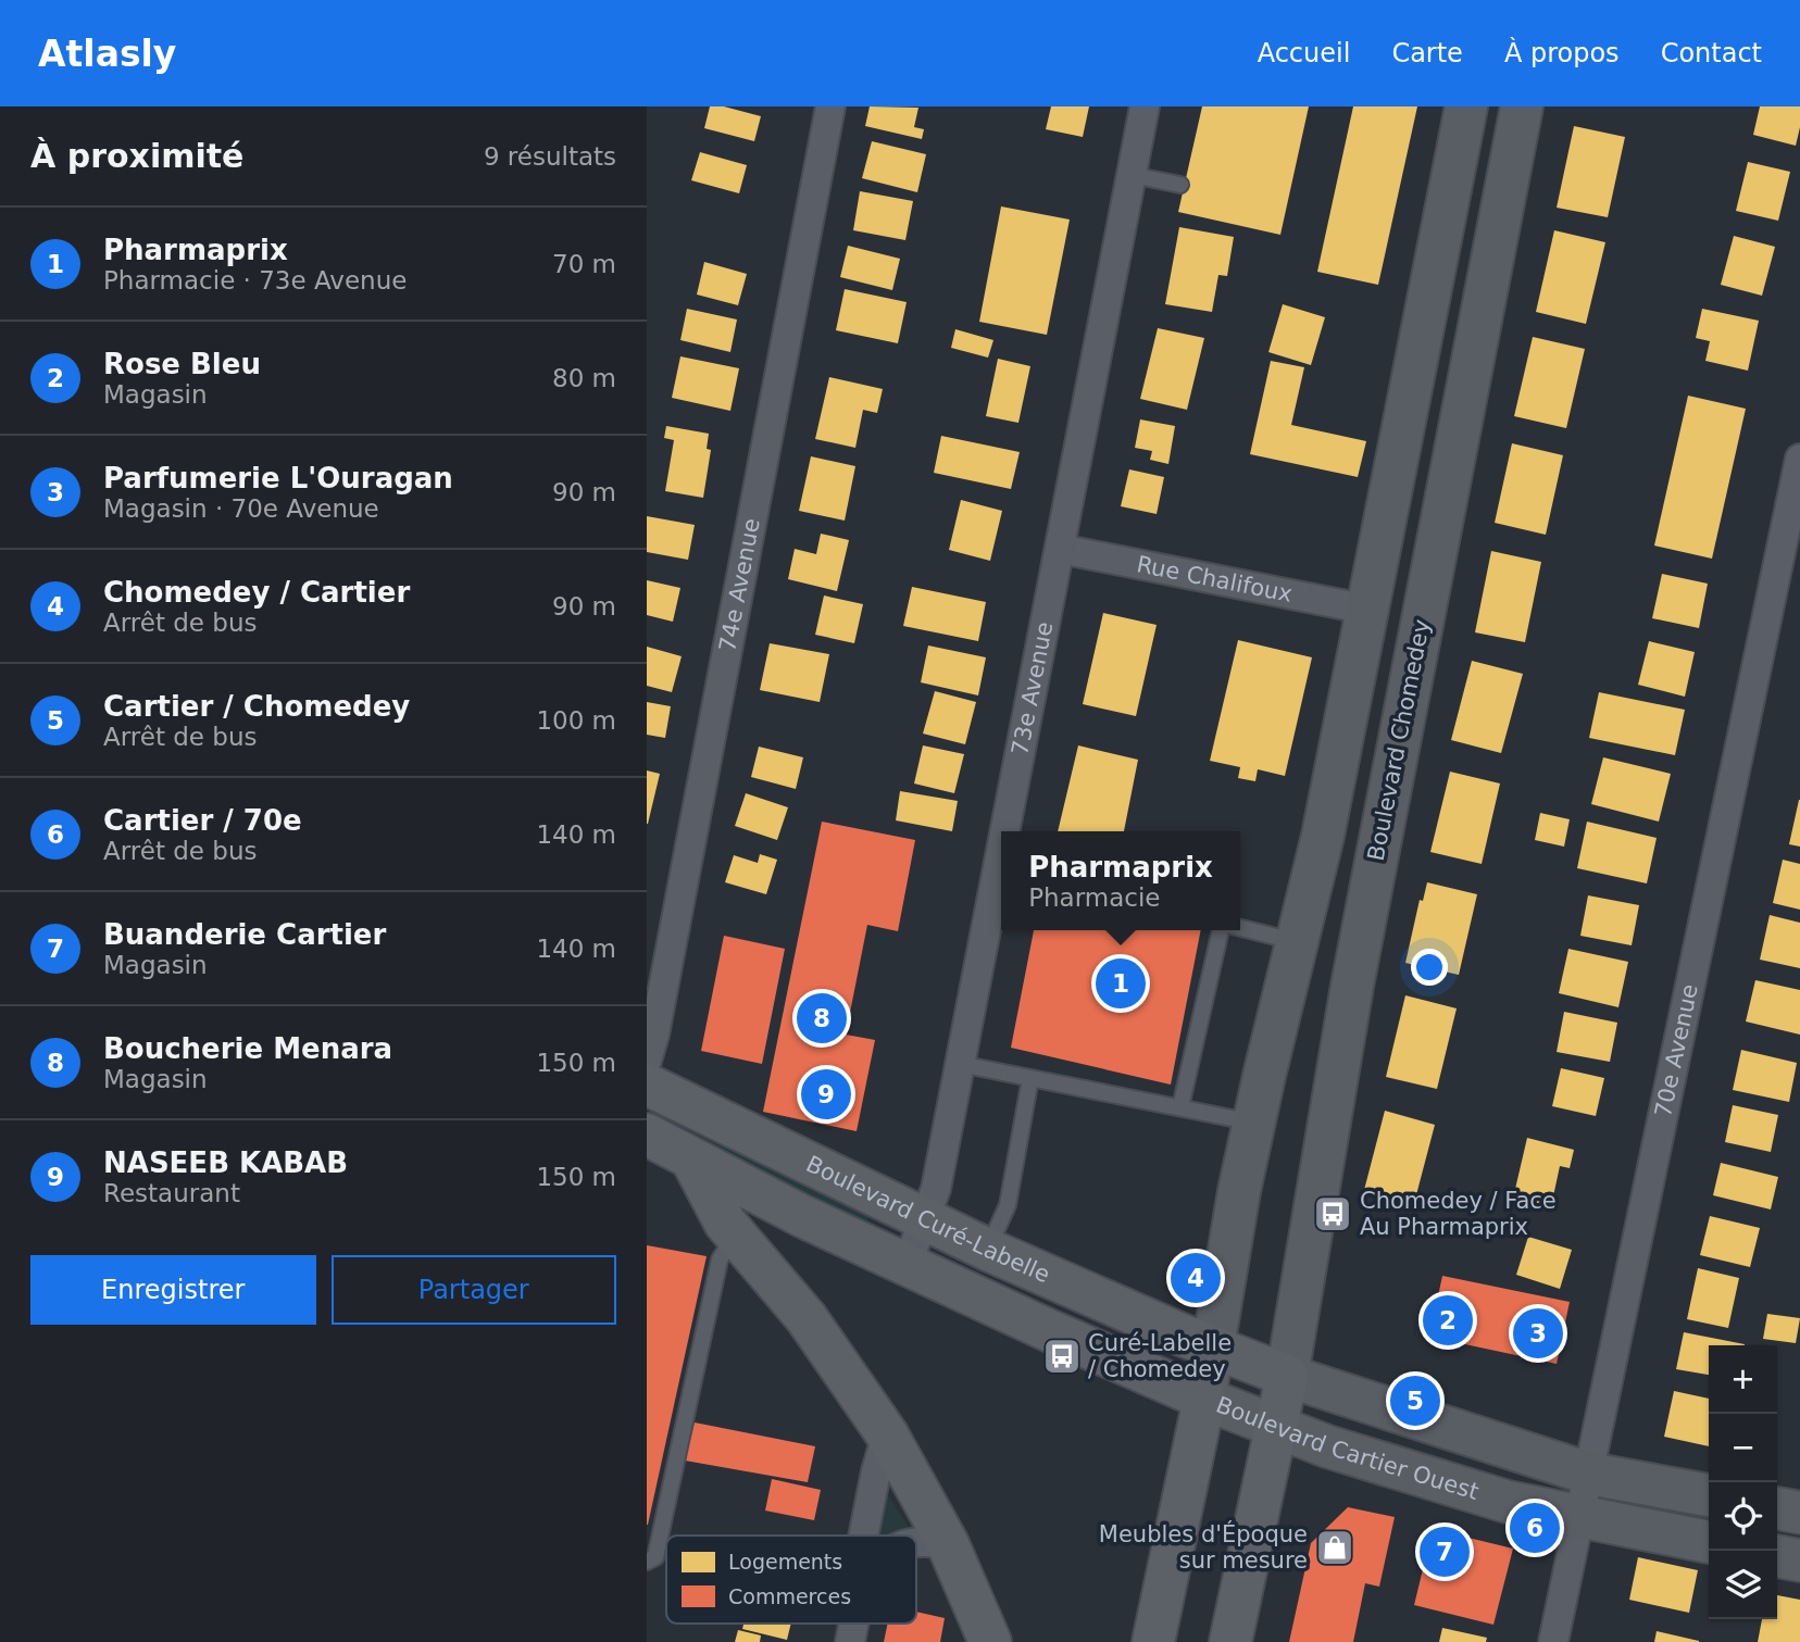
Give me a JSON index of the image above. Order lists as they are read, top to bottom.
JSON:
{
  "streets": {
    "main road": ["Boulevard Curé-Labelle"],
    "street": [
      "Rue Chalifoux",
      "74e Avenue",
      "73e Avenue",
      "Boulevard Chomedey",
      "70e Avenue",
      "Boulevard Cartier Ouest"
    ]
  },
  "crossings": [
    ["Rue Chalifoux", "73e Avenue"],
    ["73e Avenue", "Boulevard Curé-Labelle"],
    ["Boulevard Chomedey", "Boulevard Curé-Labelle"],
    ["Boulevard Chomedey", "Boulevard Cartier Ouest"],
    ["70e Avenue", "Boulevard Cartier Ouest"],
    ["Boulevard Curé-Labelle", "Boulevard Cartier Ouest"]
  ],
  "places": {
    "bus stop": ["Chomedey / Face Au Pharmaprix", "Curé-Labelle / Chomedey"],
    "shop": ["Meubles d'Époque sur mesure"]
  },
  "legend": ["Logements", "Commerces"],
  "page": {
    "header": "Atlasly",
    "nav": [
      "Accueil",
      "Carte",
      "À propos",
      "Contact"
    ],
    "heading": ["À proximité", "9 résultats"],
    "list": [
      {
        "mark": "1",
        "name": "Pharmaprix",
        "note": "Pharmacie · 73e Avenue",
        "value": "70 m"
      },
      {
        "mark": "2",
        "name": "Rose Bleu",
        "note": "Magasin",
        "value": "80 m"
      },
      {
        "mark": "3",
        "name": "Parfumerie L'Ouragan",
        "note": "Magasin · 70e Avenue",
        "value": "90 m"
      },
      {
        "mark": "4",
        "name": "Chomedey / Cartier",
        "note": "Arrêt de bus",
        "value": "90 m"
      },
      {
        "mark": "5",
        "name": "Cartier / Chomedey",
        "note": "Arrêt de bus",
        "value": "100 m"
      },
      {
        "mark": "6",
        "name": "Cartier / 70e",
        "note": "Arrêt de bus",
        "value": "140 m"
      },
      {
        "mark": "7",
        "name": "Buanderie Cartier",
        "note": "Magasin",
        "value": "140 m"
      },
      {
        "mark": "8",
        "name": "Boucherie Menara",
        "note": "Magasin",
        "value": "150 m"
      },
      {
        "mark": "9",
        "name": "NASEEB KABAB",
        "note": "Restaurant",
        "value": "150 m"
      }
    ],
    "popup": ["Pharmaprix", "Pharmacie"],
    "pins": [
      "1",
      "8",
      "9",
      "4",
      "2",
      "3",
      "5",
      "6",
      "7"
    ],
    "buttons": ["Enregistrer", "Partager"],
    "map_buttons": ["+", "−"]
  }
}
